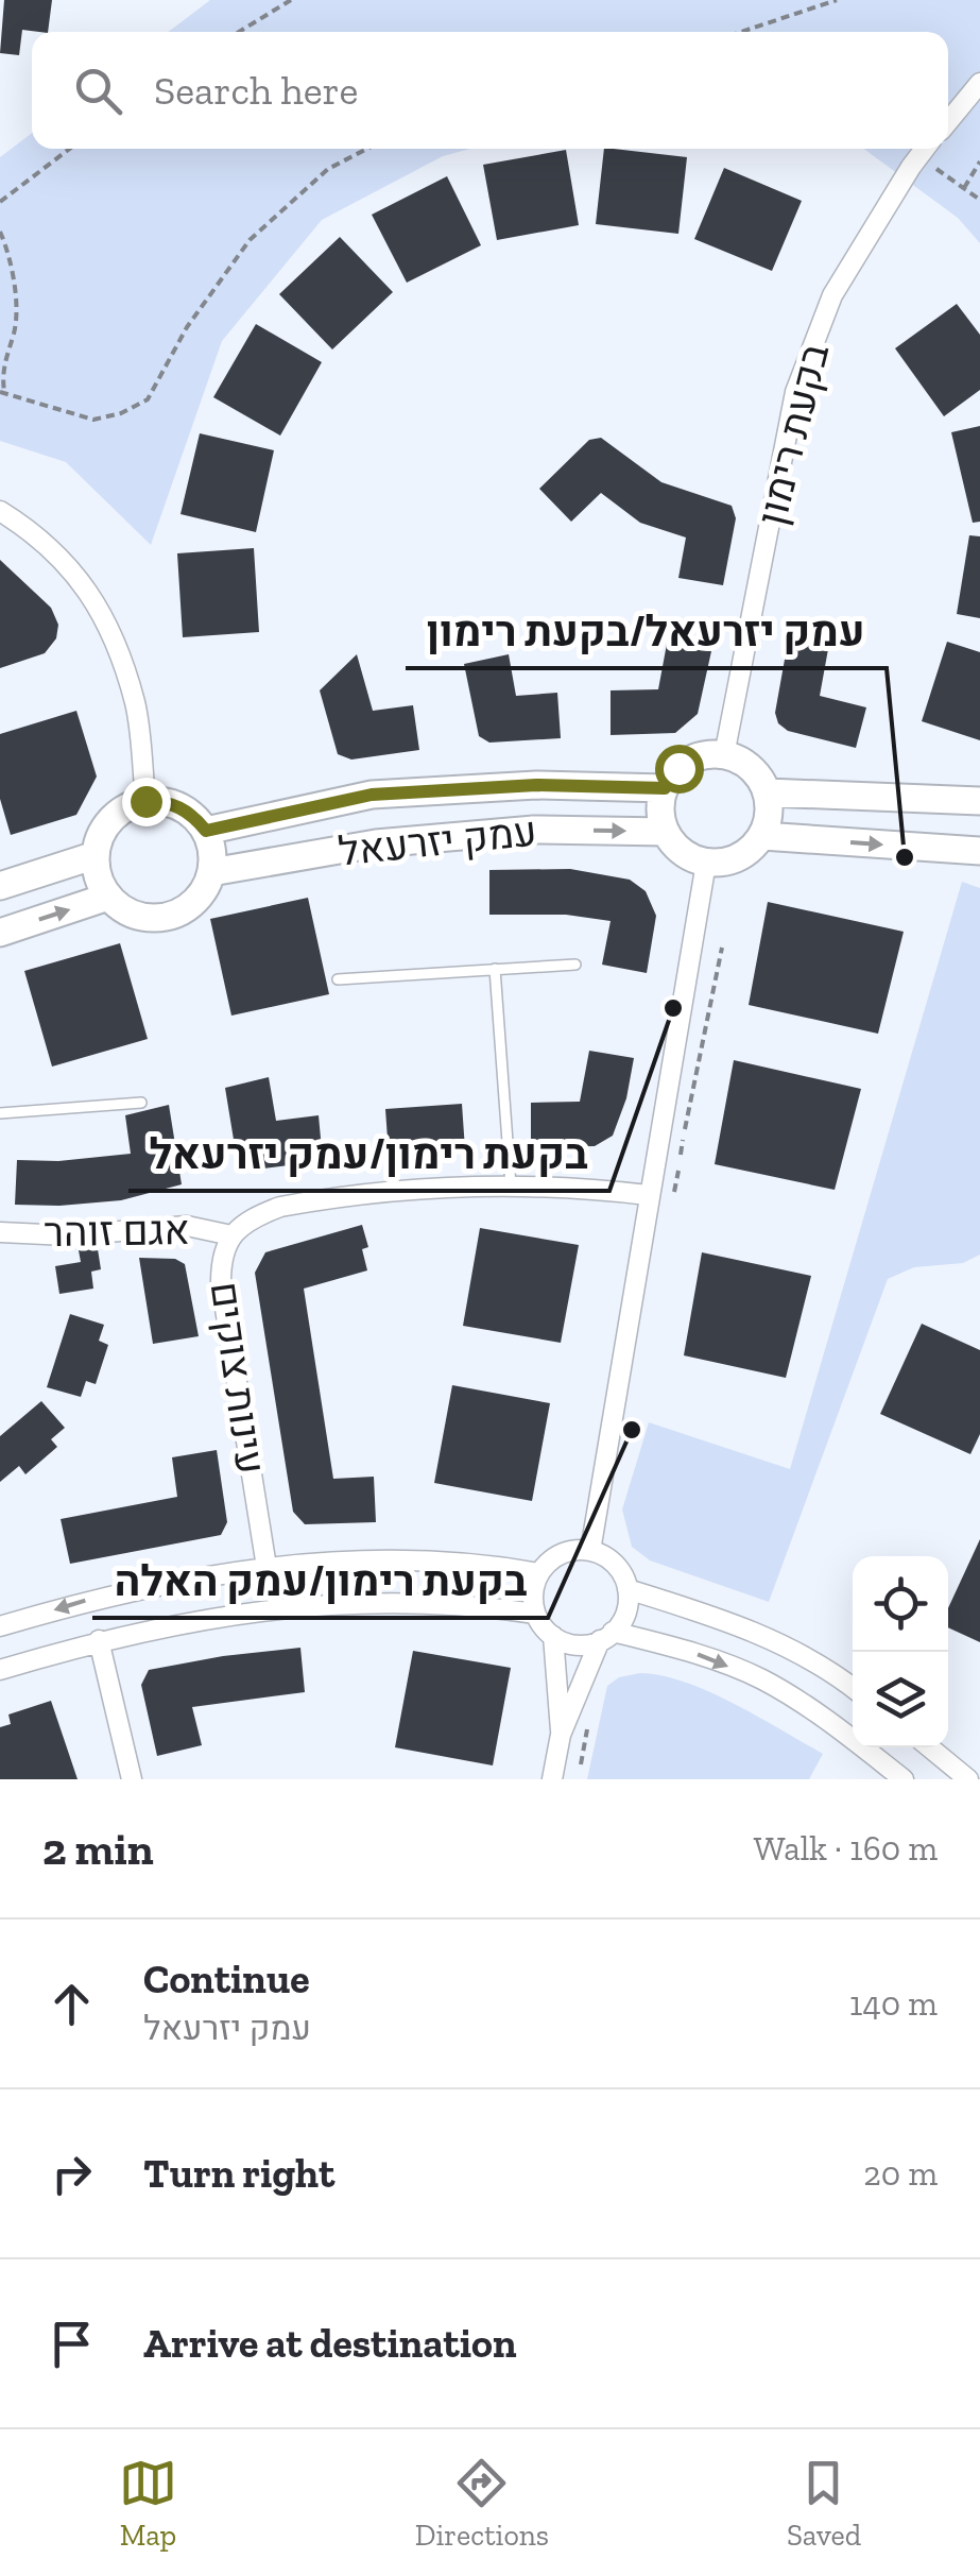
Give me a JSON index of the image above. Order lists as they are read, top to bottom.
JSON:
{
  "streets": {
    "main road": ["עמק יזרעאל"],
    "street": ["בקעת רימון", "אגם זוהר", "עינות צוקים"]
  },
  "crossings": [
    ["בקעת רימון", "עמק יזרעאל"],
    ["אגם זוהר", "עינות צוקים"]
  ],
  "places": ["עמק יזרעאל/בקעת רימון", "בקעת רימון/עמק יזרעאל", "בקעת רימון/עמק האלה"],
  "page": {
    "search": "Search here",
    "heading": ["2 min", "Walk · 160 m"],
    "list": [
      ["Continue", "עמק יזרעאל", "140 m"],
      ["Turn right", "20 m"],
      "Arrive at destination"
    ],
    "nav": ["Map", "Directions", "Saved"]
  }
}
